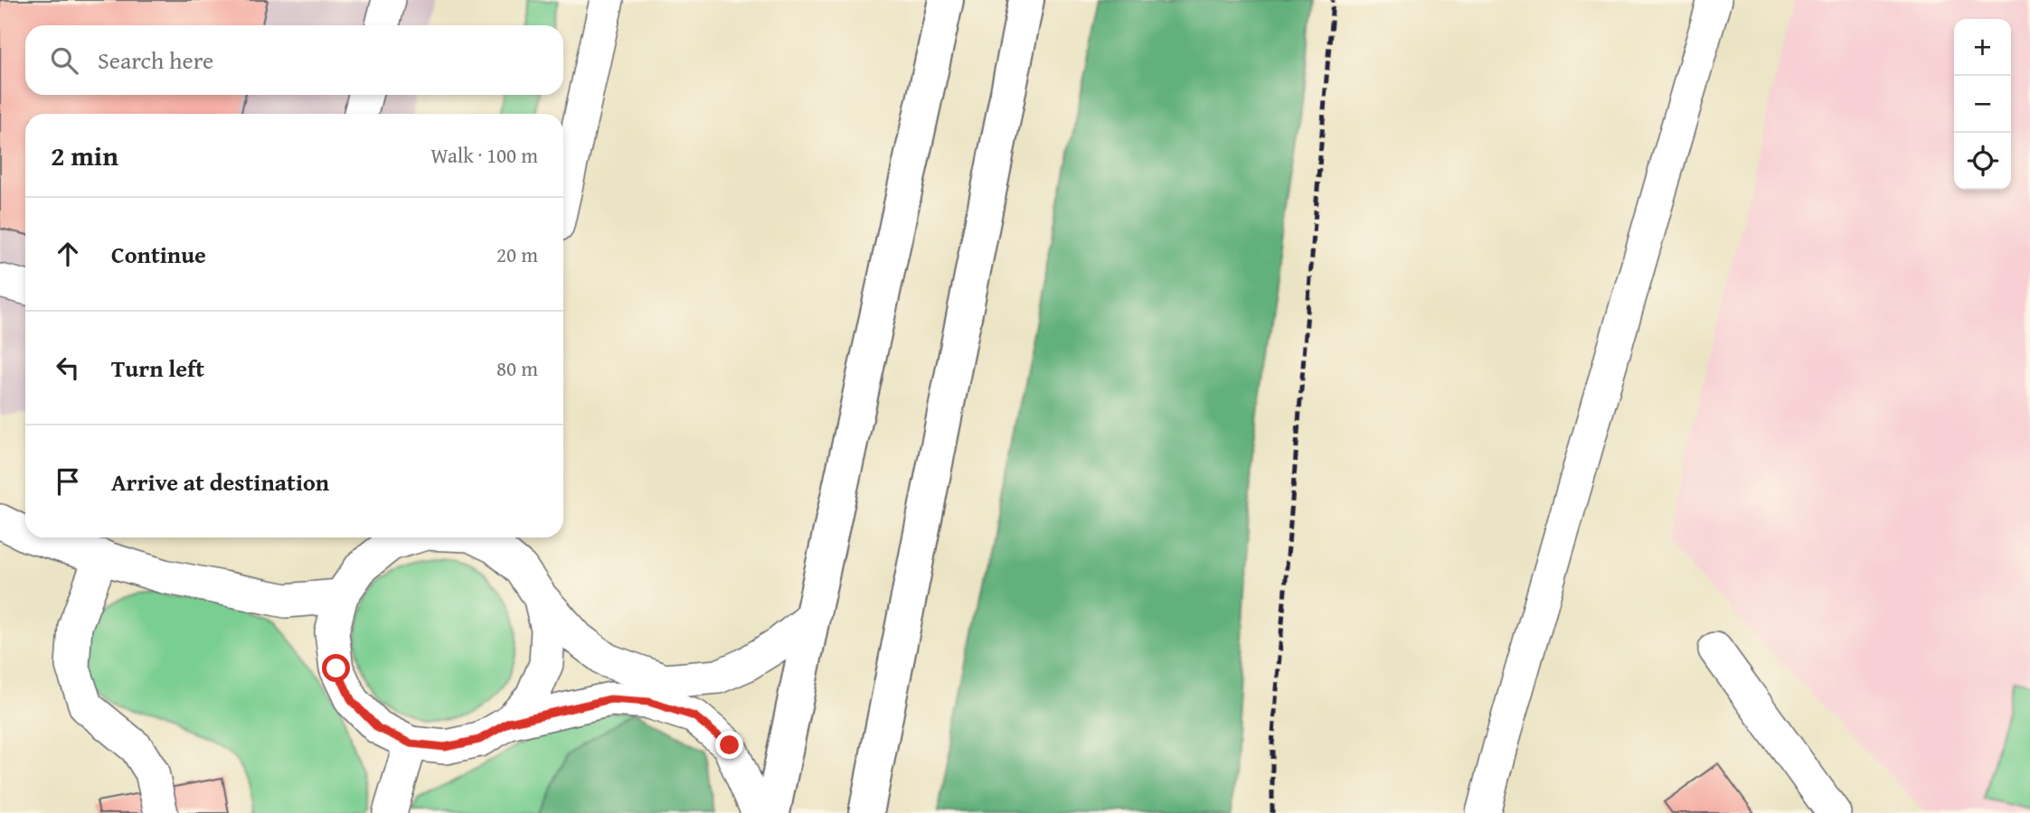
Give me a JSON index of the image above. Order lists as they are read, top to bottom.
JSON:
{
  "page": {
    "map_buttons": ["+", "−"],
    "search": "Search here",
    "heading": ["2 min", "Walk · 100 m"],
    "list": [
      ["Continue", "20 m"],
      ["Turn left", "80 m"],
      "Arrive at destination"
    ]
  }
}
